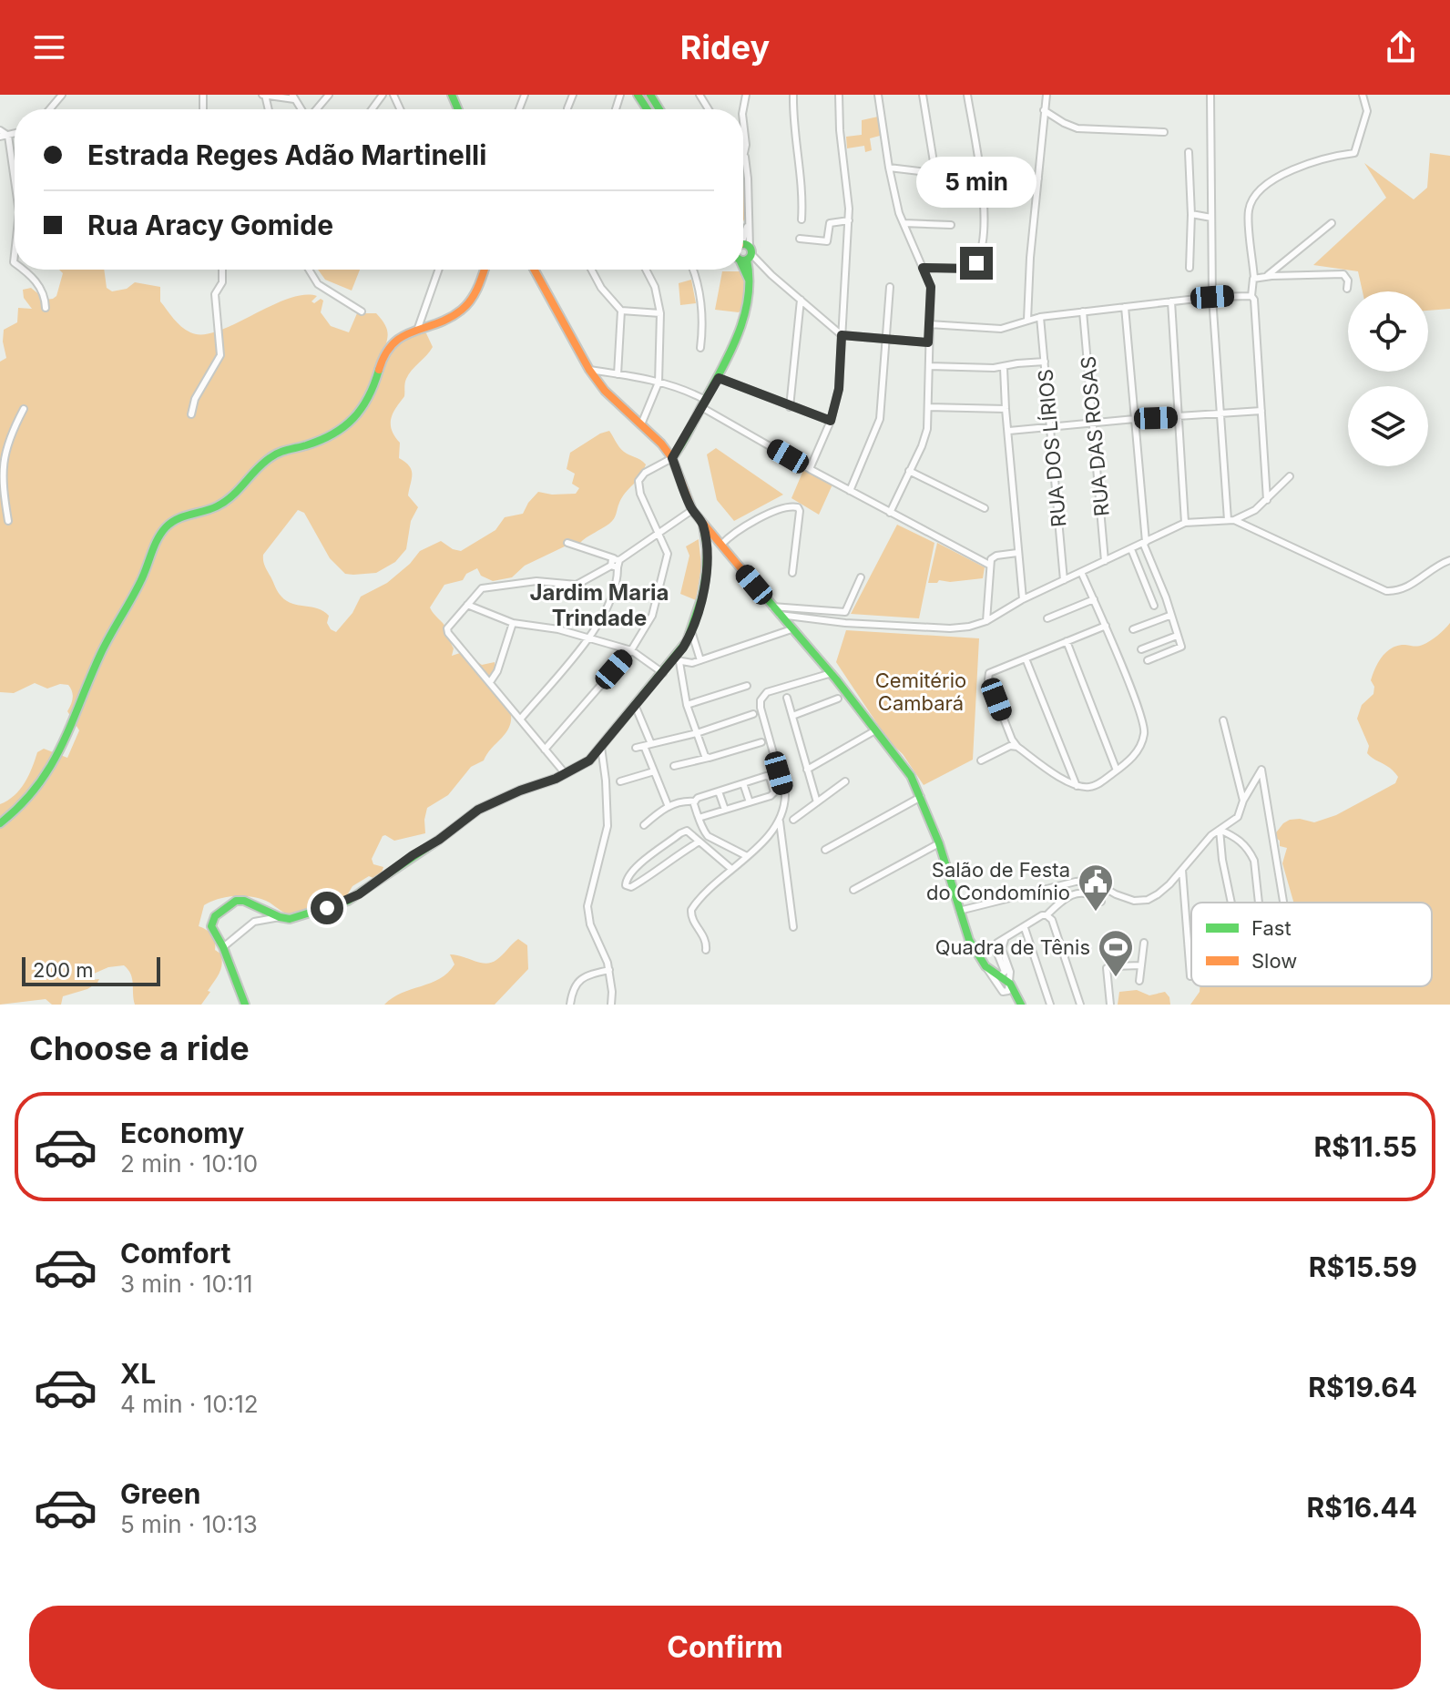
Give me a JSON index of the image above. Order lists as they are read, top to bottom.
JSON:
{
  "streets": {
    "street": ["RUA DAS ROSAS", "RUA DOS LÍRIOS"]
  },
  "districts": ["Jardim Maria Trindade"],
  "parks": ["Cemitério Cambará"],
  "places": {
    "public building": ["Salão de Festa do Condomínio"],
    "sports": ["Quadra de Tênis"]
  },
  "legend": ["Fast", "Slow"],
  "scale_bar": "200 m",
  "page": {
    "header": "Ridey",
    "banner": ["Estrada Reges Adão Martinelli", "Rua Aracy Gomide"],
    "bubble": "5 min",
    "scale": "200 m",
    "heading": "Choose a ride",
    "list": [
      {
        "name": "Economy",
        "note": "2 min · 10:10",
        "value": "R$11.55"
      },
      {
        "name": "Comfort",
        "note": "3 min · 10:11",
        "value": "R$15.59"
      },
      {
        "name": "XL",
        "note": "4 min · 10:12",
        "value": "R$19.64"
      },
      {
        "name": "Green",
        "note": "5 min · 10:13",
        "value": "R$16.44"
      }
    ],
    "buttons": "Confirm"
  }
}
